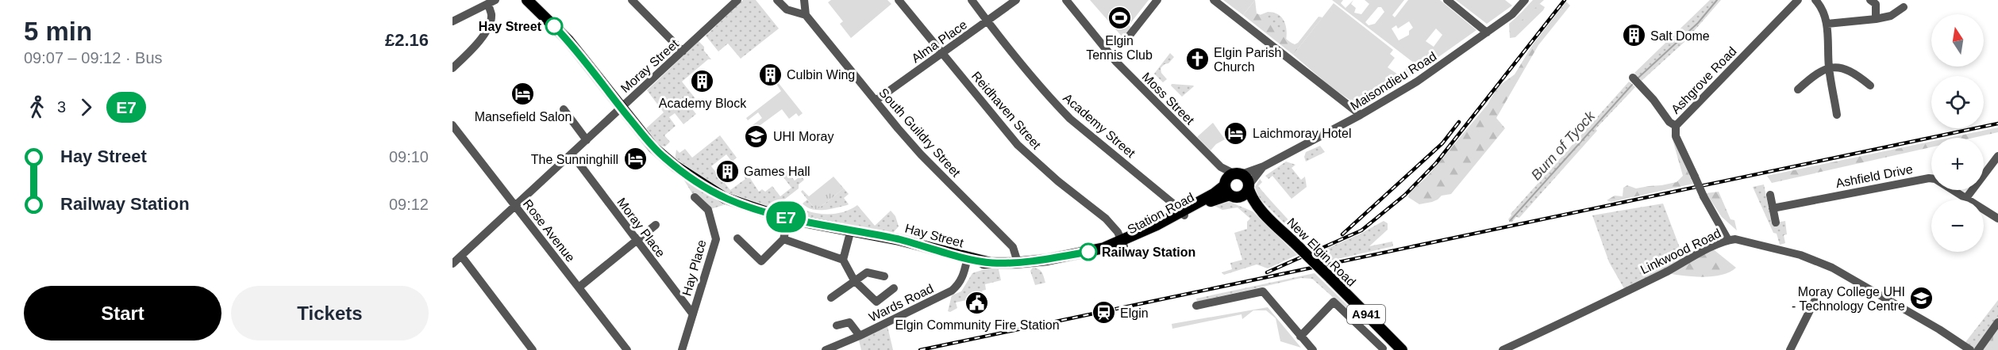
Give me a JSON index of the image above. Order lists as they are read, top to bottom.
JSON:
{
  "streets": {
    "main road": [
      "Station Road",
      "Hay Street",
      "New Elgin Road",
      "A941"
    ],
    "street": [
      "Alma Place",
      "Moray Street",
      "Ashgrove Road",
      "Maisondieu Road",
      "Moss Street",
      "Reidhaven Street",
      "Academy Street",
      "South Guildry Street",
      "Ashfield Drive",
      "Moray Place",
      "Rose Avenue",
      "Linkwood Road",
      "Hay Place",
      "Wards Road"
    ]
  },
  "crossings": [
    ["Alma Place", "Reidhaven Street"],
    ["Alma Place", "Academy Street"],
    ["Alma Place", "South Guildry Street"],
    ["Moray Street", "Moray Place"],
    ["Moray Street", "Rose Avenue"],
    ["Moray Street", "Hay Street"],
    ["Ashgrove Road", "Linkwood Road"],
    ["Maisondieu Road", "Moss Street"],
    ["Maisondieu Road", "Station Road"],
    ["Maisondieu Road", "New Elgin Road"],
    ["Moss Street", "Station Road"],
    ["Moss Street", "New Elgin Road"],
    ["Reidhaven Street", "Station Road"],
    ["Academy Street", "Station Road"],
    ["South Guildry Street", "Station Road"],
    ["Station Road", "Hay Street"],
    ["Station Road", "New Elgin Road"],
    ["Station Road", "Wards Road"],
    ["Moray Place", "Hay Place"],
    ["Hay Street", "Wards Road"]
  ],
  "water": ["Burn of Tyock"],
  "places": {
    "sports": ["Elgin Tennis Club"],
    "other": ["Hay Street", "Railway Station"],
    "building": [
      "Salt Dome",
      "Culbin Wing",
      "Academy Block",
      "Games Hall"
    ],
    "church": ["Elgin Parish Church"],
    "hotel": ["Mansefield Salon", "Laichmoray Hotel", "The Sunninghill"],
    "school or university": ["UHI Moray", "Moray College UHI - Technology Centre"],
    "public building": ["Elgin Community Fire Station"],
    "station": ["Elgin"]
  },
  "lines": ["bus line E7"],
  "north": "top",
  "page": {
    "heading": ["5 min", "09:07 – 09:12 · Bus", "£2.16"],
    "on_map": "E7",
    "map_buttons": ["+", "−"],
    "legs": ["3", "E7"],
    "list": [
      {
        "name": "Hay Street",
        "value": "09:10"
      },
      {
        "name": "Railway Station",
        "value": "09:12"
      }
    ],
    "buttons": ["Start", "Tickets"]
  }
}
